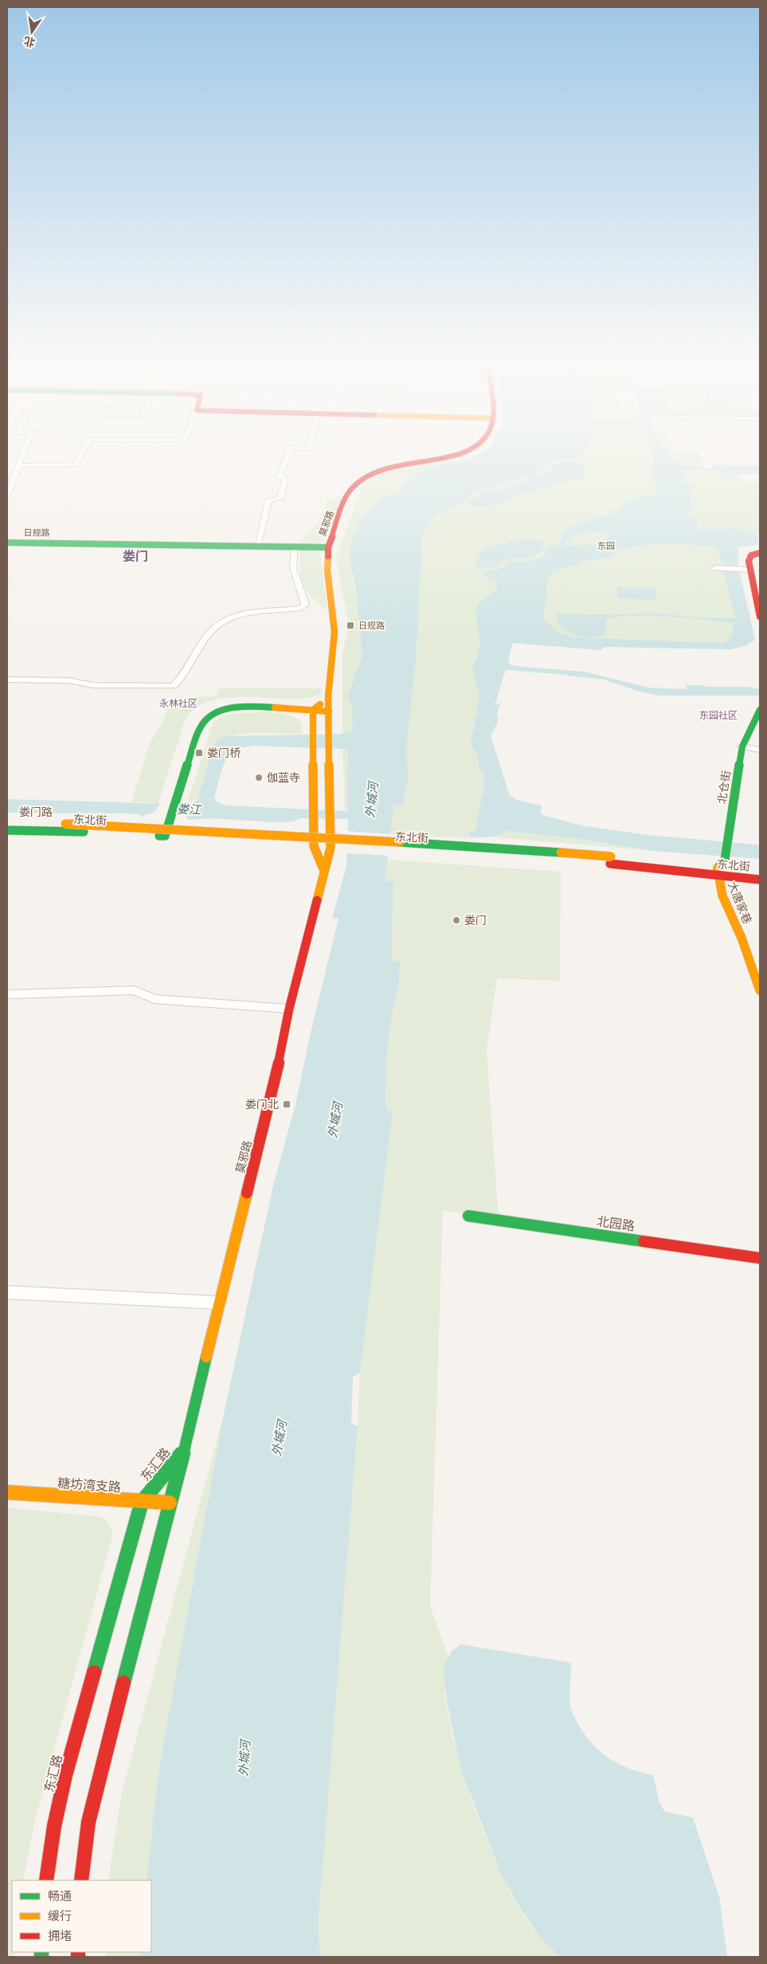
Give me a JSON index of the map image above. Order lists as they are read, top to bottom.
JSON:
{
  "streets": {
    "main road": [
      "莫邪路",
      "日规路",
      "北仓街",
      "娄门路",
      "东北街",
      "大唐家巷",
      "北园路",
      "东汇路",
      "糖坊湾支路"
    ]
  },
  "crossings": [
    ["莫邪路", "日规路"],
    ["莫邪路", "东汇路"],
    ["北仓街", "东北街"],
    ["北仓街", "大唐家巷"],
    ["娄门路", "东北街"],
    ["东北街", "大唐家巷"],
    ["东汇路", "糖坊湾支路"]
  ],
  "districts": ["娄门", "永林社区", "东园社区"],
  "water": ["外城河", "娄江"],
  "parks": ["东园"],
  "places": {
    "transit": ["日规路", "娄门桥", "娄门北"],
    "other": ["伽蓝寺", "娄门"]
  },
  "legend": ["畅通", "缓行", "拥堵"],
  "north": "bottom"
}
